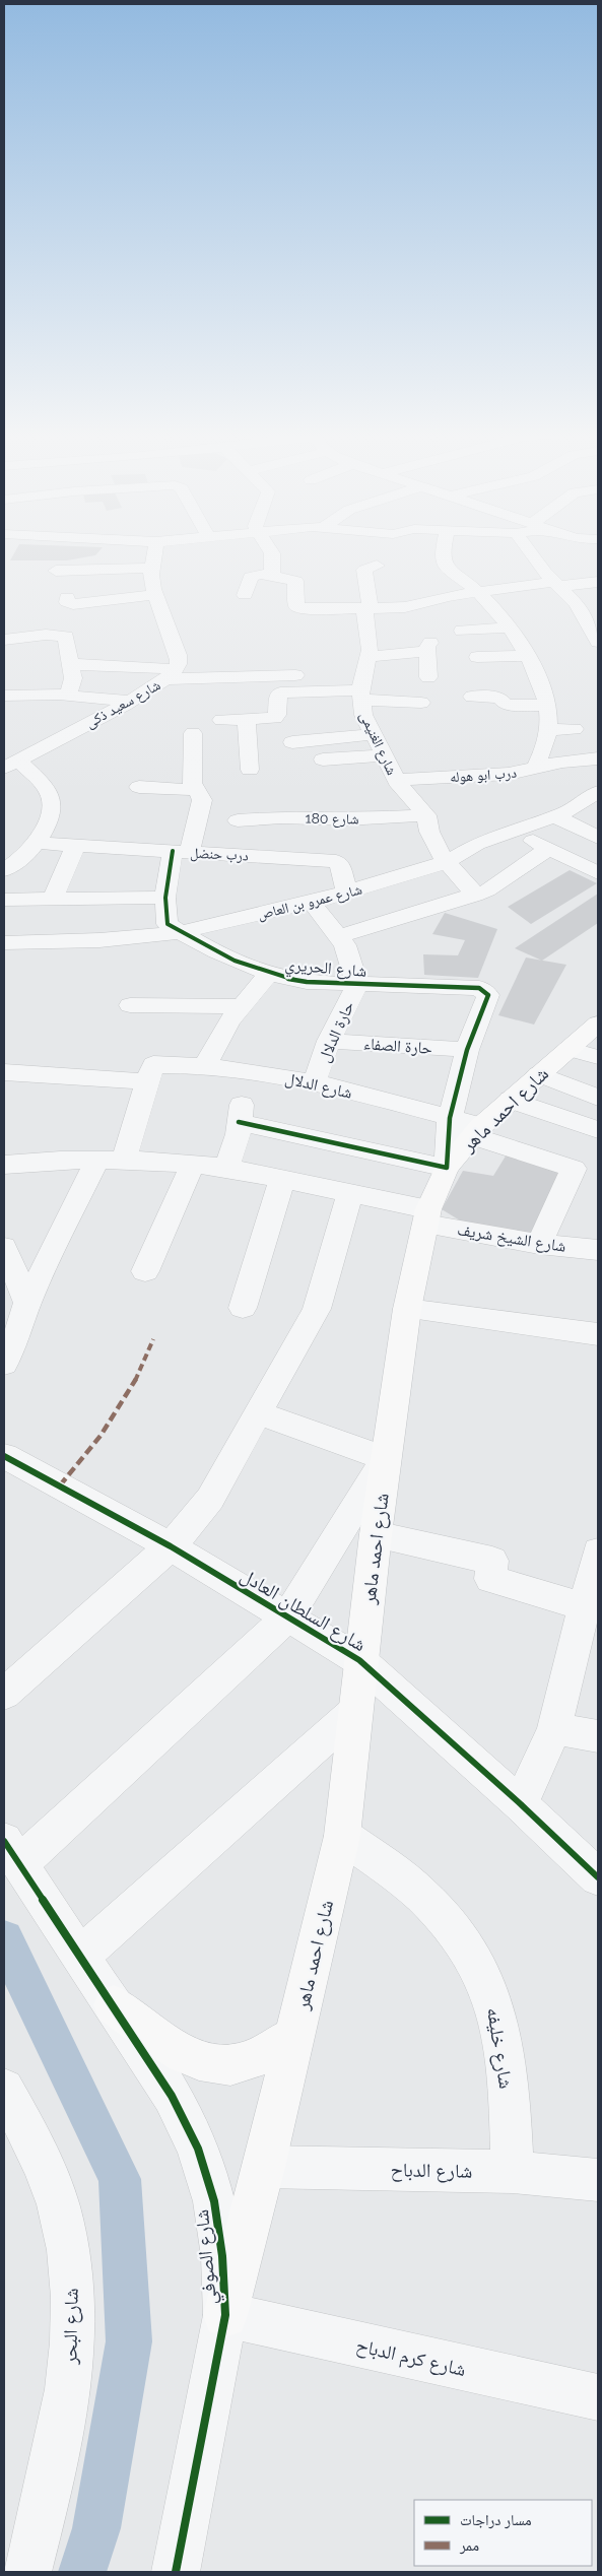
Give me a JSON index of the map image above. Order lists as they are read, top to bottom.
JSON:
{
  "streets": {
    "main road": ["شارع احمد ماهر"],
    "street": [
      "شارع سعيد ذكى",
      "شارع الغنيمى",
      "درب ابو هوله",
      "شارع 180",
      "درب حنضل",
      "شارع عمرو بن العاص",
      "شارع الحريري",
      "حارة الدلال",
      "حارة الصفاء",
      "شارع الدلال",
      "شارع الشيخ شريف",
      "شارع السلطان العادل",
      "شارع خليفه",
      "شارع الدباح",
      "شارع الصوفي",
      "شارع البحر",
      "شارع كرم الدباح"
    ]
  },
  "crossings": [
    ["شارع الغنيمى", "درب ابو هوله"],
    ["شارع الغنيمى", "شارع 180"],
    ["شارع الغنيمى", "شارع عمرو بن العاص"],
    ["درب حنضل", "شارع عمرو بن العاص"],
    ["شارع عمرو بن العاص", "شارع الحريري"],
    ["شارع عمرو بن العاص", "حارة الدلال"],
    ["شارع الحريري", "حارة الدلال"],
    ["شارع الحريري", "حارة الصفاء"],
    ["حارة الدلال", "حارة الصفاء"],
    ["حارة الدلال", "شارع الدلال"],
    ["شارع الدلال", "شارع احمد ماهر"],
    ["شارع الدلال", "شارع الشيخ شريف"],
    ["شارع احمد ماهر", "شارع الشيخ شريف"],
    ["شارع احمد ماهر", "شارع السلطان العادل"],
    ["شارع احمد ماهر", "شارع خليفه"],
    ["شارع احمد ماهر", "شارع الدباح"],
    ["شارع احمد ماهر", "شارع الصوفي"],
    ["شارع احمد ماهر", "شارع كرم الدباح"],
    ["شارع خليفه", "شارع الدباح"],
    ["شارع الصوفي", "شارع كرم الدباح"]
  ],
  "legend": ["مسار دراجات", "ممر"]
}
